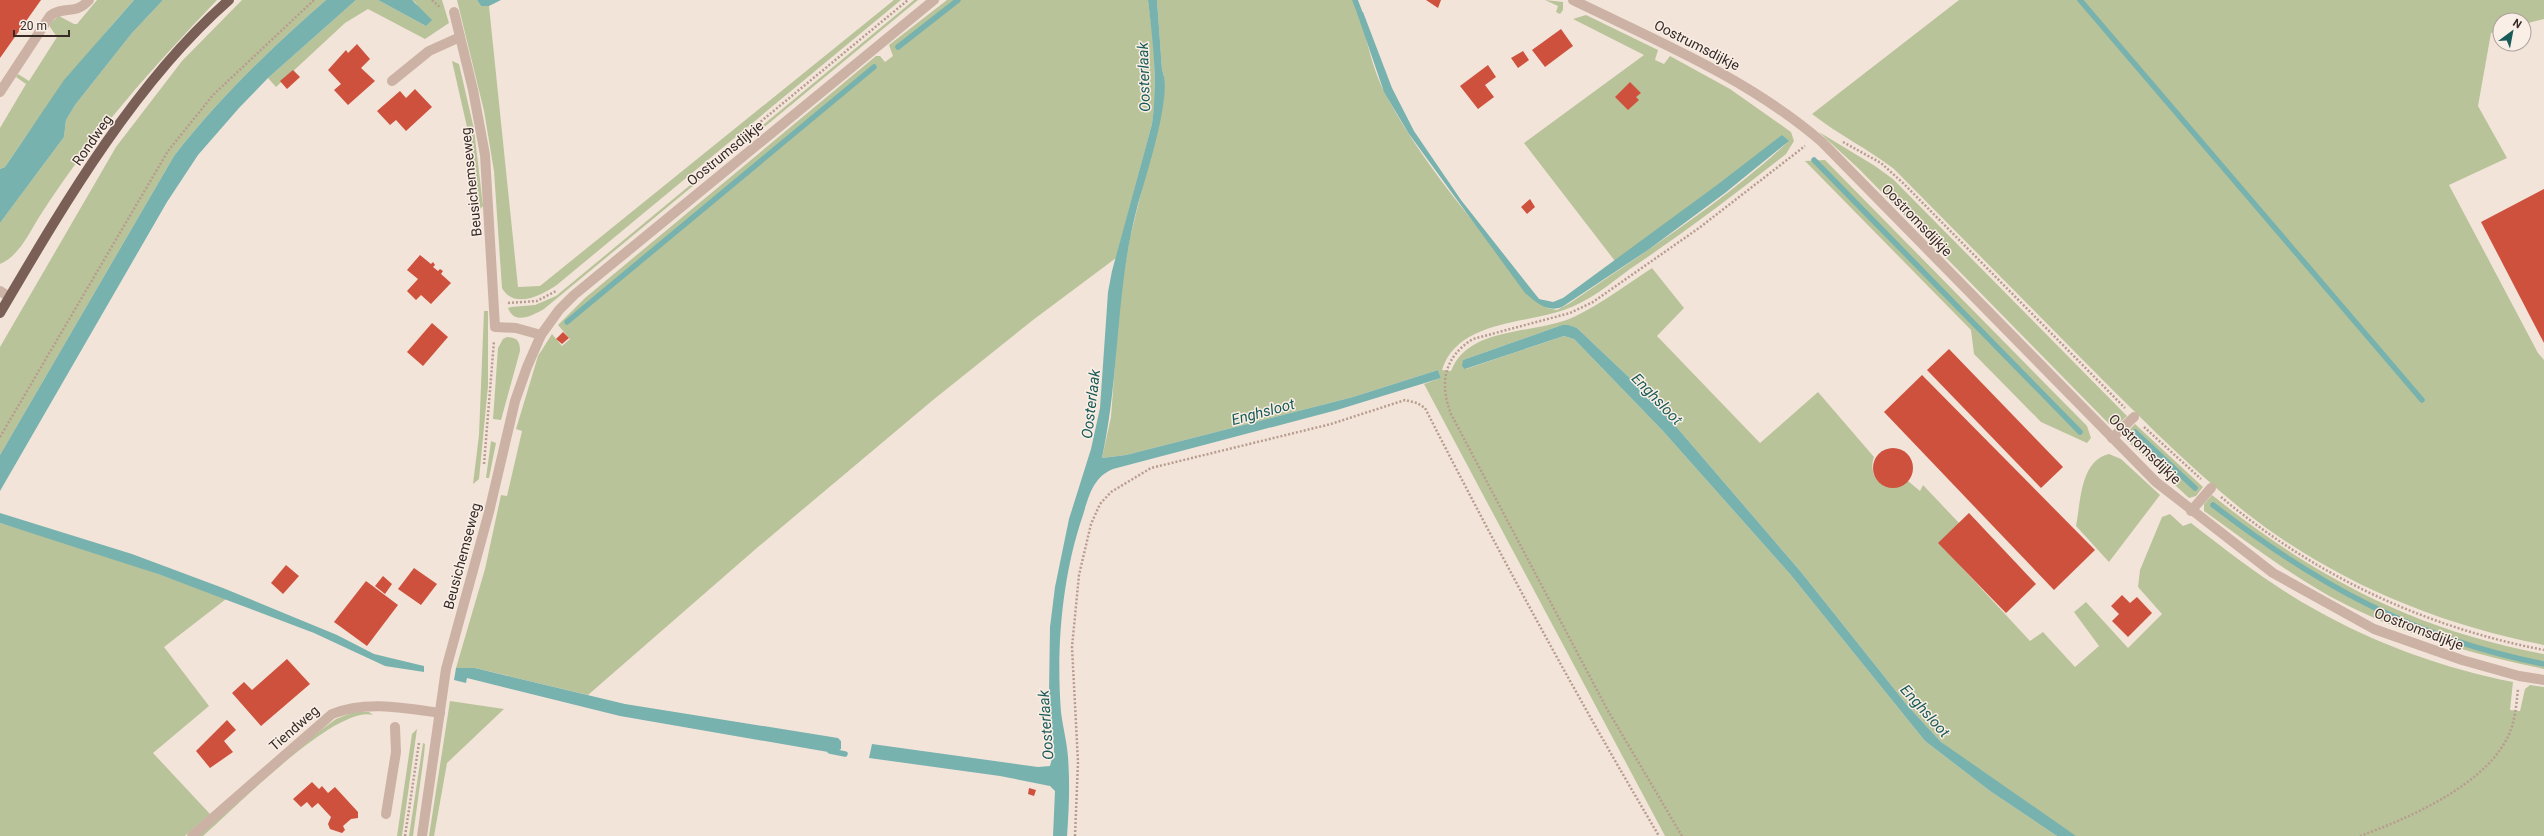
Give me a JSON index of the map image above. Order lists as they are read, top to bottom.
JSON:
{
  "streets": {
    "main road": ["Rondweg"],
    "street": [
      "Oostrumsdijkje",
      "Beusichemseweg",
      "Oostromsdijkje",
      "Tiendweg"
    ]
  },
  "crossings": [
    ["Oostrumsdijkje", "Beusichemseweg"],
    ["Oostrumsdijkje", "Oostromsdijkje"],
    ["Beusichemseweg", "Tiendweg"]
  ],
  "water": ["Oosterlaak", "Enghsloot"],
  "scale_bar": "20 m",
  "north": "top right"
}
